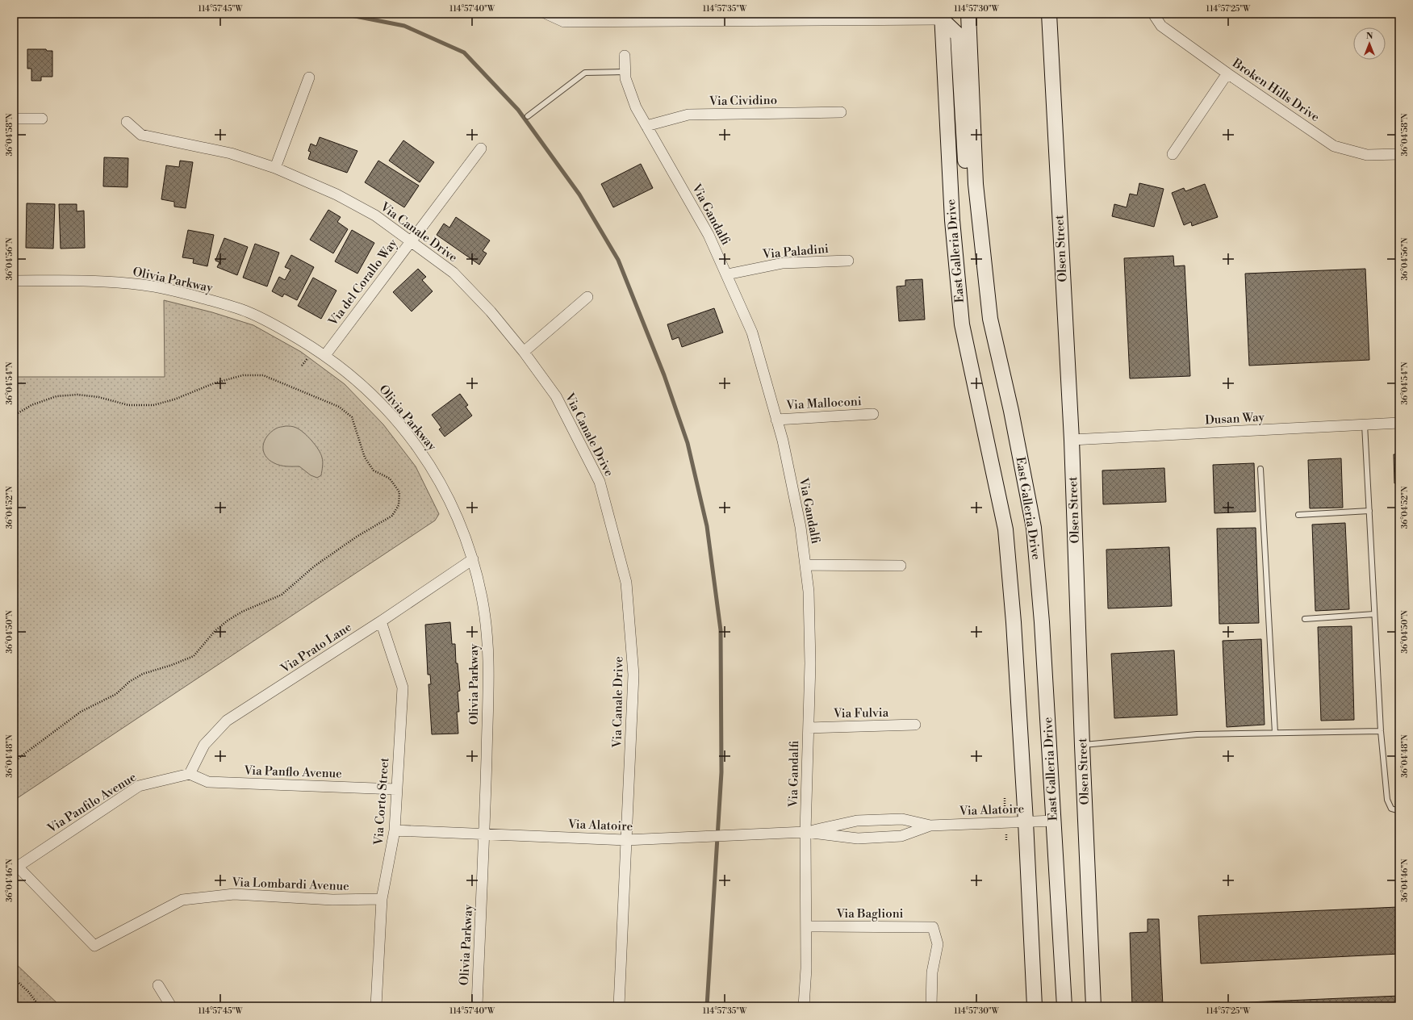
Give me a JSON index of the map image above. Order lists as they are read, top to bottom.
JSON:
{
  "streets": {
    "main road": ["Olsen Street", "East Galleria Drive"],
    "street": [
      "Broken Hills Drive",
      "Via Cividino",
      "Via Gandalfi",
      "Via Canale Drive",
      "Via Paladini",
      "Olivia Parkway",
      "Via del Corallo Way",
      "Via Malloconi",
      "Dusan Way",
      "Via Prato Lane",
      "Via Fulvia",
      "Via Panflo Avenue",
      "Via Corto Street",
      "Via Panfilo Avenue",
      "Via Alatoire",
      "Via Lombardi Avenue",
      "Via Baglioni"
    ]
  },
  "crossings": [
    ["Via Cividino", "Via Gandalfi"],
    ["Via Gandalfi", "Via Paladini"],
    ["Via Gandalfi", "Via Malloconi"],
    ["Via Gandalfi", "Via Fulvia"],
    ["Via Gandalfi", "Via Alatoire"],
    ["Via Gandalfi", "Via Baglioni"],
    ["Via Canale Drive", "Via del Corallo Way"],
    ["Via Canale Drive", "Via Alatoire"],
    ["Olsen Street", "Dusan Way"],
    ["East Galleria Drive", "Via Alatoire"],
    ["Olivia Parkway", "Via del Corallo Way"],
    ["Olivia Parkway", "Via Prato Lane"],
    ["Olivia Parkway", "Via Alatoire"],
    ["Via Prato Lane", "Via Panflo Avenue"],
    ["Via Prato Lane", "Via Corto Street"],
    ["Via Prato Lane", "Via Panfilo Avenue"],
    ["Via Panflo Avenue", "Via Corto Street"],
    ["Via Panflo Avenue", "Via Panfilo Avenue"],
    ["Via Corto Street", "Via Alatoire"],
    ["Via Corto Street", "Via Lombardi Avenue"],
    ["Via Panfilo Avenue", "Via Lombardi Avenue"]
  ],
  "north": "top",
  "coordinates": [
    "114°57'45\"W",
    "114°57'40\"W",
    "114°57'35\"W",
    "114°57'30\"W",
    "114°57'25\"W",
    "36°04'58\"N",
    "36°04'56\"N",
    "36°04'54\"N",
    "36°04'52\"N",
    "36°04'50\"N",
    "36°04'48\"N",
    "36°04'46\"N"
  ]
}
